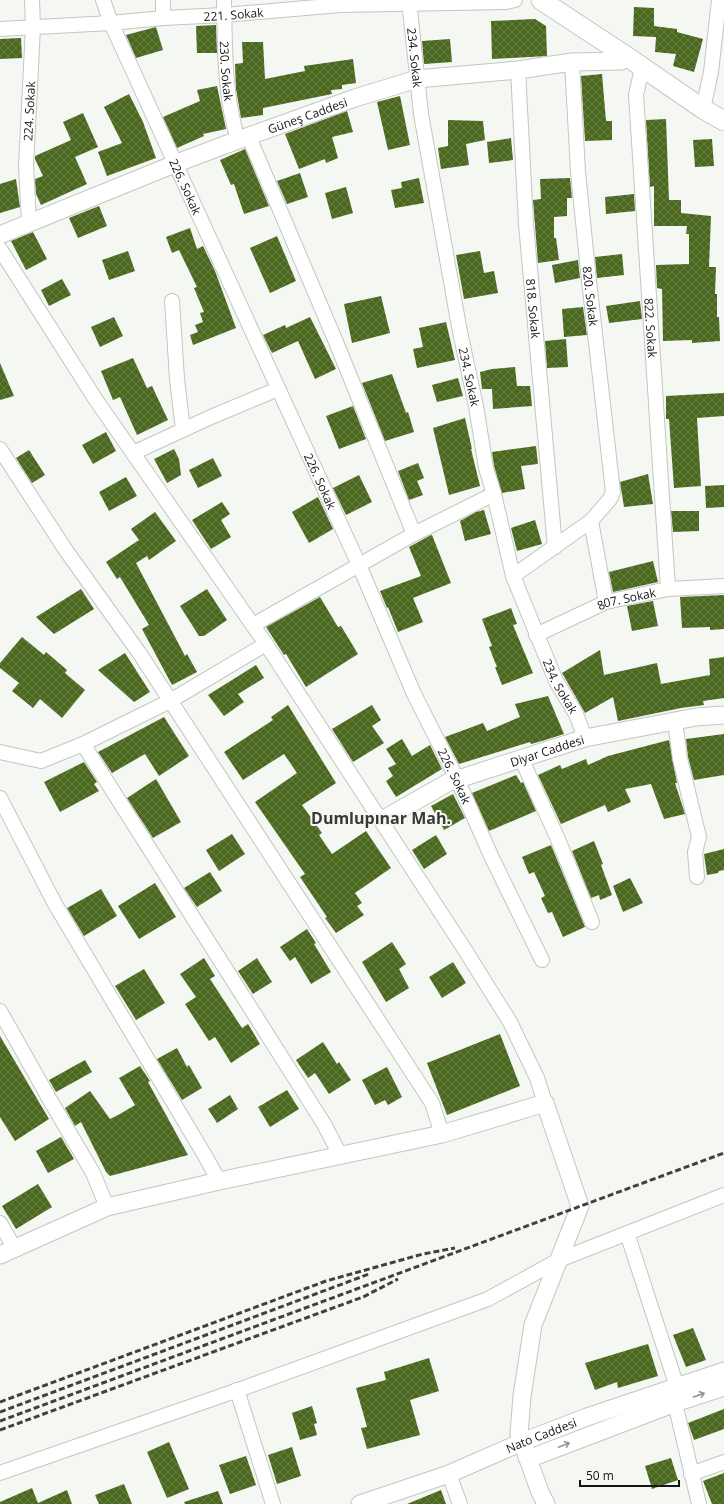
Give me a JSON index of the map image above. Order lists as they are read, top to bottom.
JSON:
{
  "streets": {
    "street": [
      "221. Sokak",
      "234. Sokak",
      "230. Sokak",
      "224. Sokak",
      "Güneş Caddesi",
      "226. Sokak",
      "820. Sokak",
      "818. Sokak",
      "822. Sokak",
      "807. Sokak",
      "Diyar Caddesi",
      "Nato Caddesi"
    ]
  },
  "crossings": [
    ["221. Sokak", "234. Sokak"],
    ["221. Sokak", "230. Sokak"],
    ["221. Sokak", "224. Sokak"],
    ["221. Sokak", "226. Sokak"],
    ["234. Sokak", "Güneş Caddesi"],
    ["234. Sokak", "820. Sokak"],
    ["234. Sokak", "807. Sokak"],
    ["234. Sokak", "Diyar Caddesi"],
    ["230. Sokak", "Güneş Caddesi"],
    ["224. Sokak", "Güneş Caddesi"],
    ["Güneş Caddesi", "226. Sokak"],
    ["Güneş Caddesi", "820. Sokak"],
    ["Güneş Caddesi", "818. Sokak"],
    ["Güneş Caddesi", "822. Sokak"],
    ["226. Sokak", "Diyar Caddesi"],
    ["820. Sokak", "818. Sokak"],
    ["822. Sokak", "807. Sokak"]
  ],
  "districts": ["Dumlupınar Mah."],
  "scale_bar": "50 m"
}
